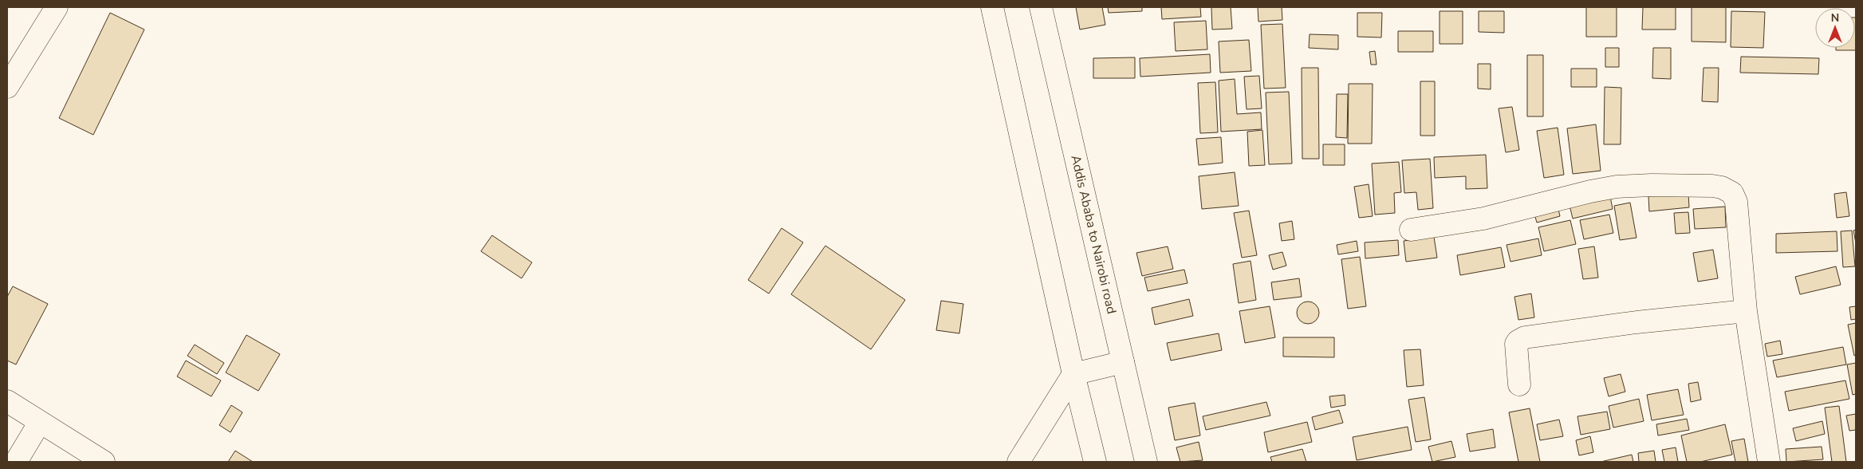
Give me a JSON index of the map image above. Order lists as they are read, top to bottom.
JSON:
{
  "streets": {
    "main road": ["Addis Ababa to Nairobi road"]
  },
  "north": "top"
}
